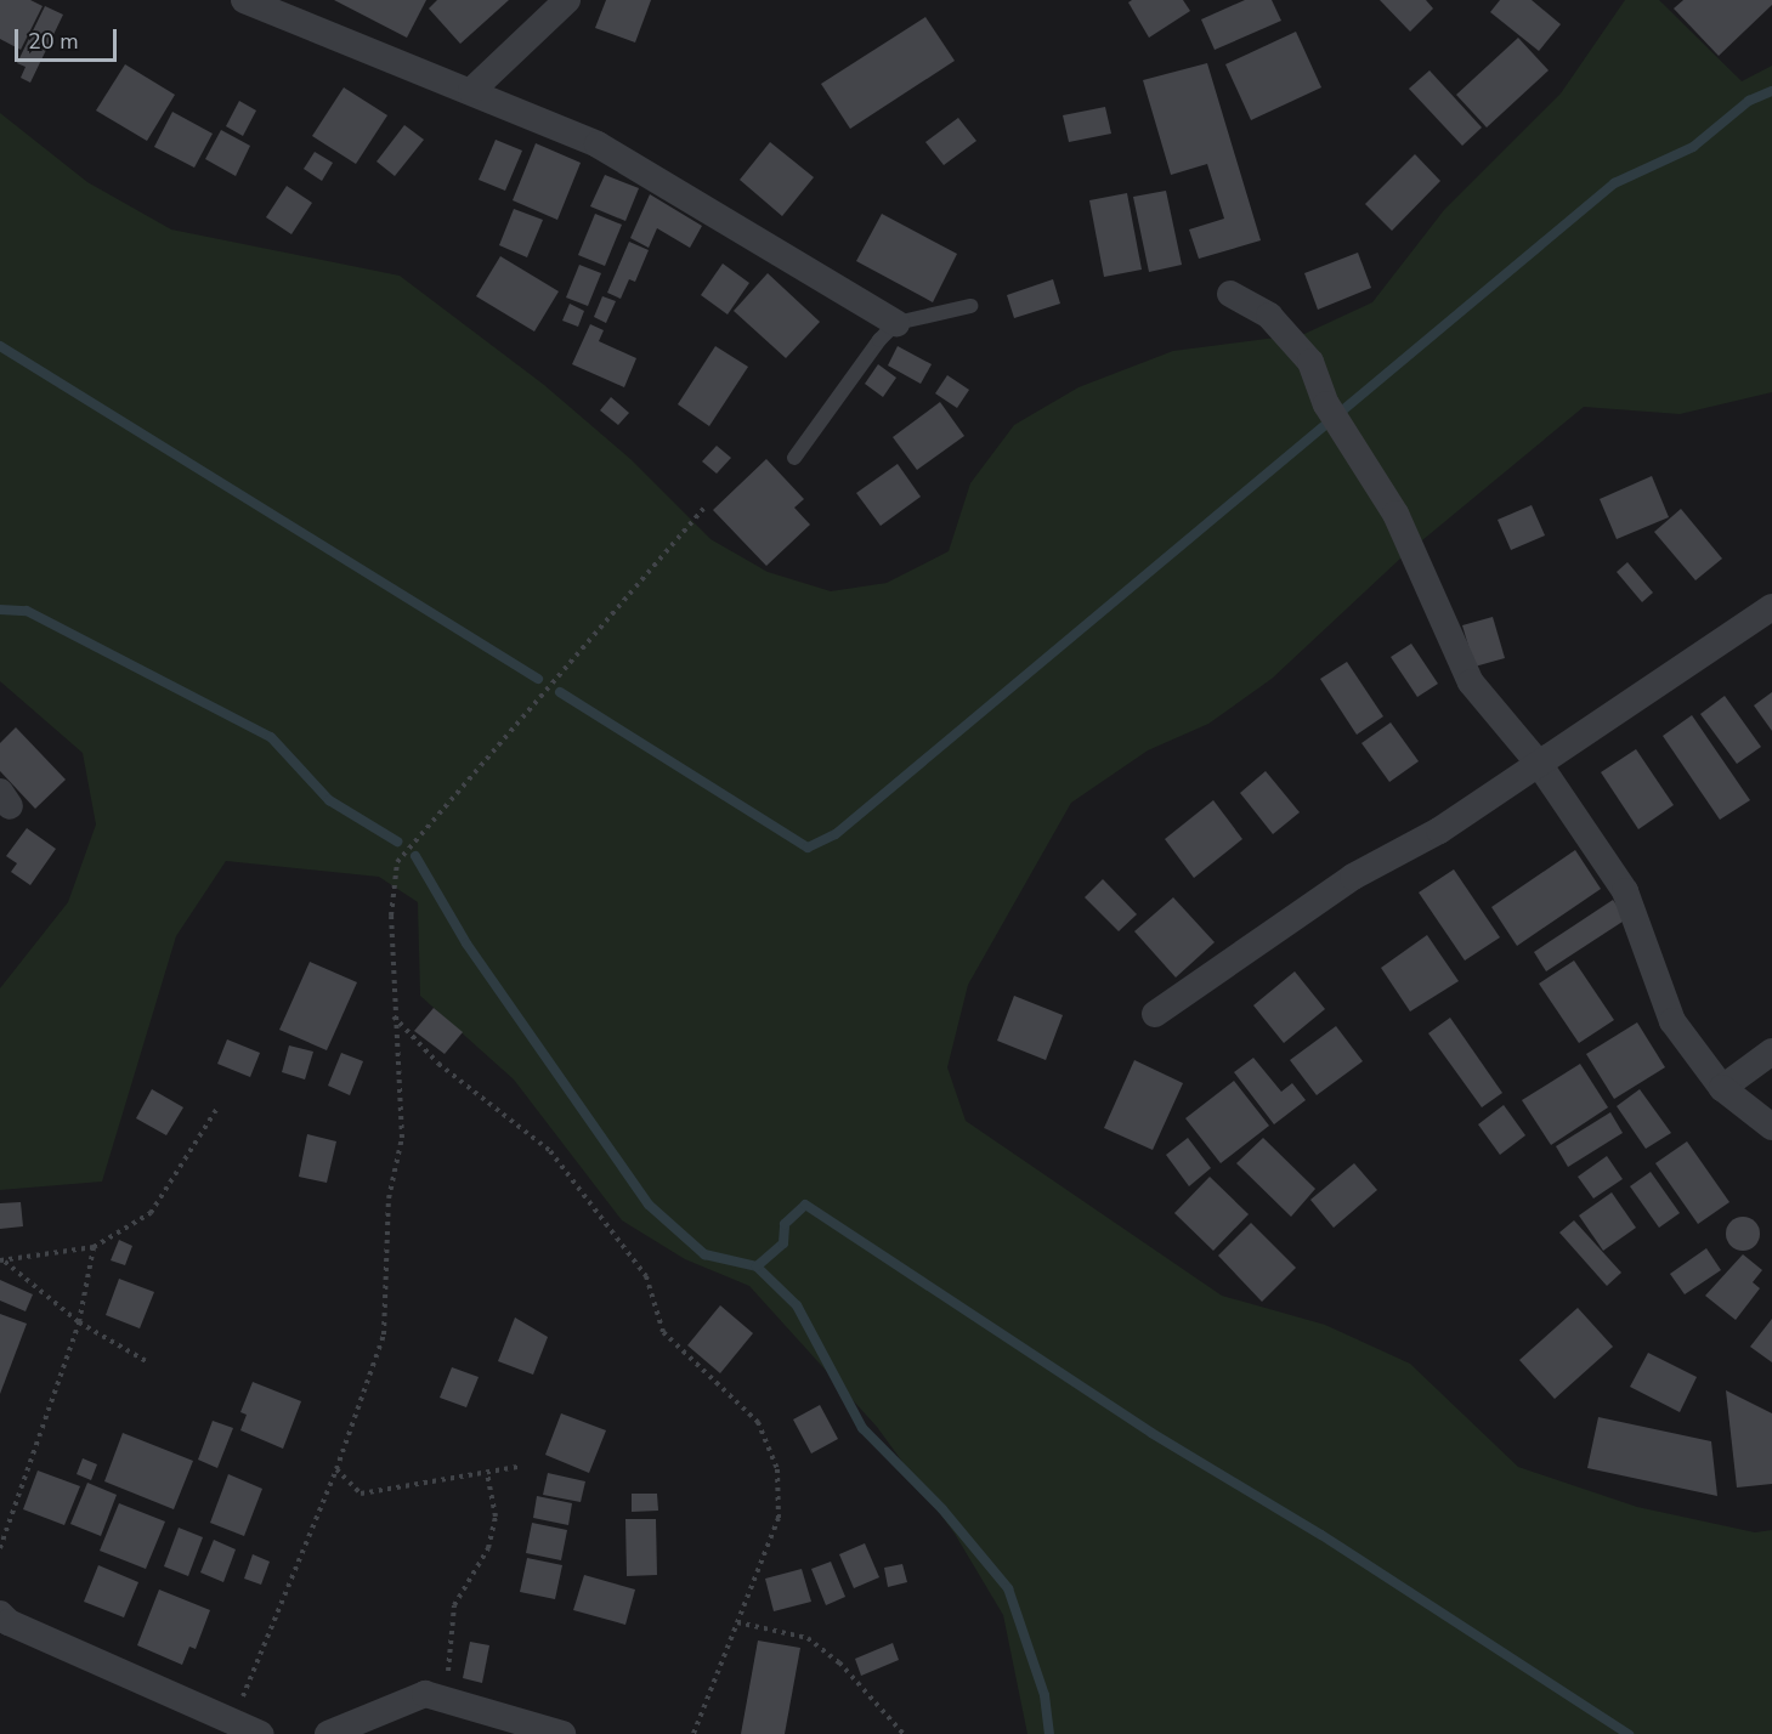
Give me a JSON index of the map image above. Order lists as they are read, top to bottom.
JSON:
{
  "scale_bar": "20 m"
}
